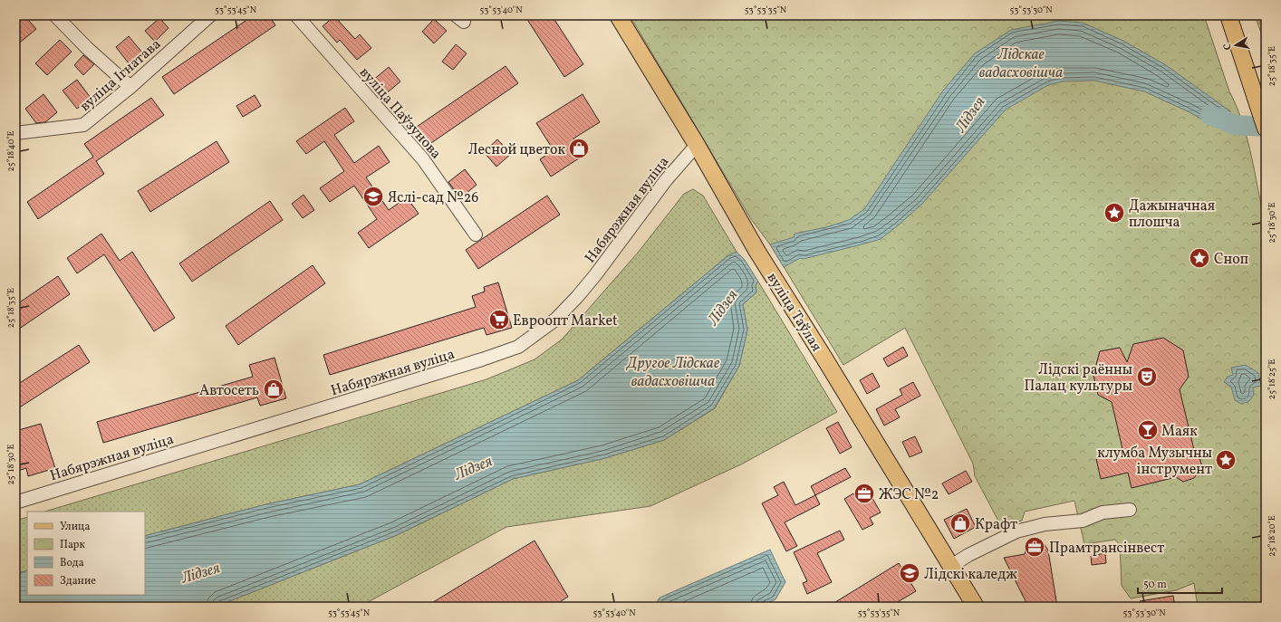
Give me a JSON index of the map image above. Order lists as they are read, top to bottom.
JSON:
{
  "streets": {
    "main road": ["вуліца Таўлая"],
    "street": ["вуліца Ігнатава", "вуліца Паўзунова", "Набярэжная вуліца"]
  },
  "crossings": [
    ["Набярэжная вуліца", "вуліца Таўлая"]
  ],
  "water": ["Лідскае вадасховішча", "Лідзея", "Другое Лідскае вадасховішча"],
  "places": {
    "shop": ["Лесной цветок", "Автосеть", "Крафт"],
    "school or university": ["Яслі-сад №26", "Лідскі каледж"],
    "place": ["Дажыначная плошча", "Сноп", "клумба Музычны інструмент"],
    "supermarket": ["Евроопт Market"],
    "theatre": ["Лідскі раённы Палац культуры"],
    "bar": ["Маяк"],
    "office": ["ЖЭС №2", "Прамтрансінвест"]
  },
  "legend": [
    "Улица",
    "Парк",
    "Вода",
    "Здание"
  ],
  "scale_bar": "50 m",
  "north": "left",
  "coordinates": [
    "53°53'45\"N",
    "53°53'40\"N",
    "53°53'35\"N",
    "53°53'30\"N",
    "25°18'35\"E",
    "25°18'40\"E",
    "25°18'30\"E",
    "25°18'25\"E",
    "25°18'20\"E"
  ]
}
